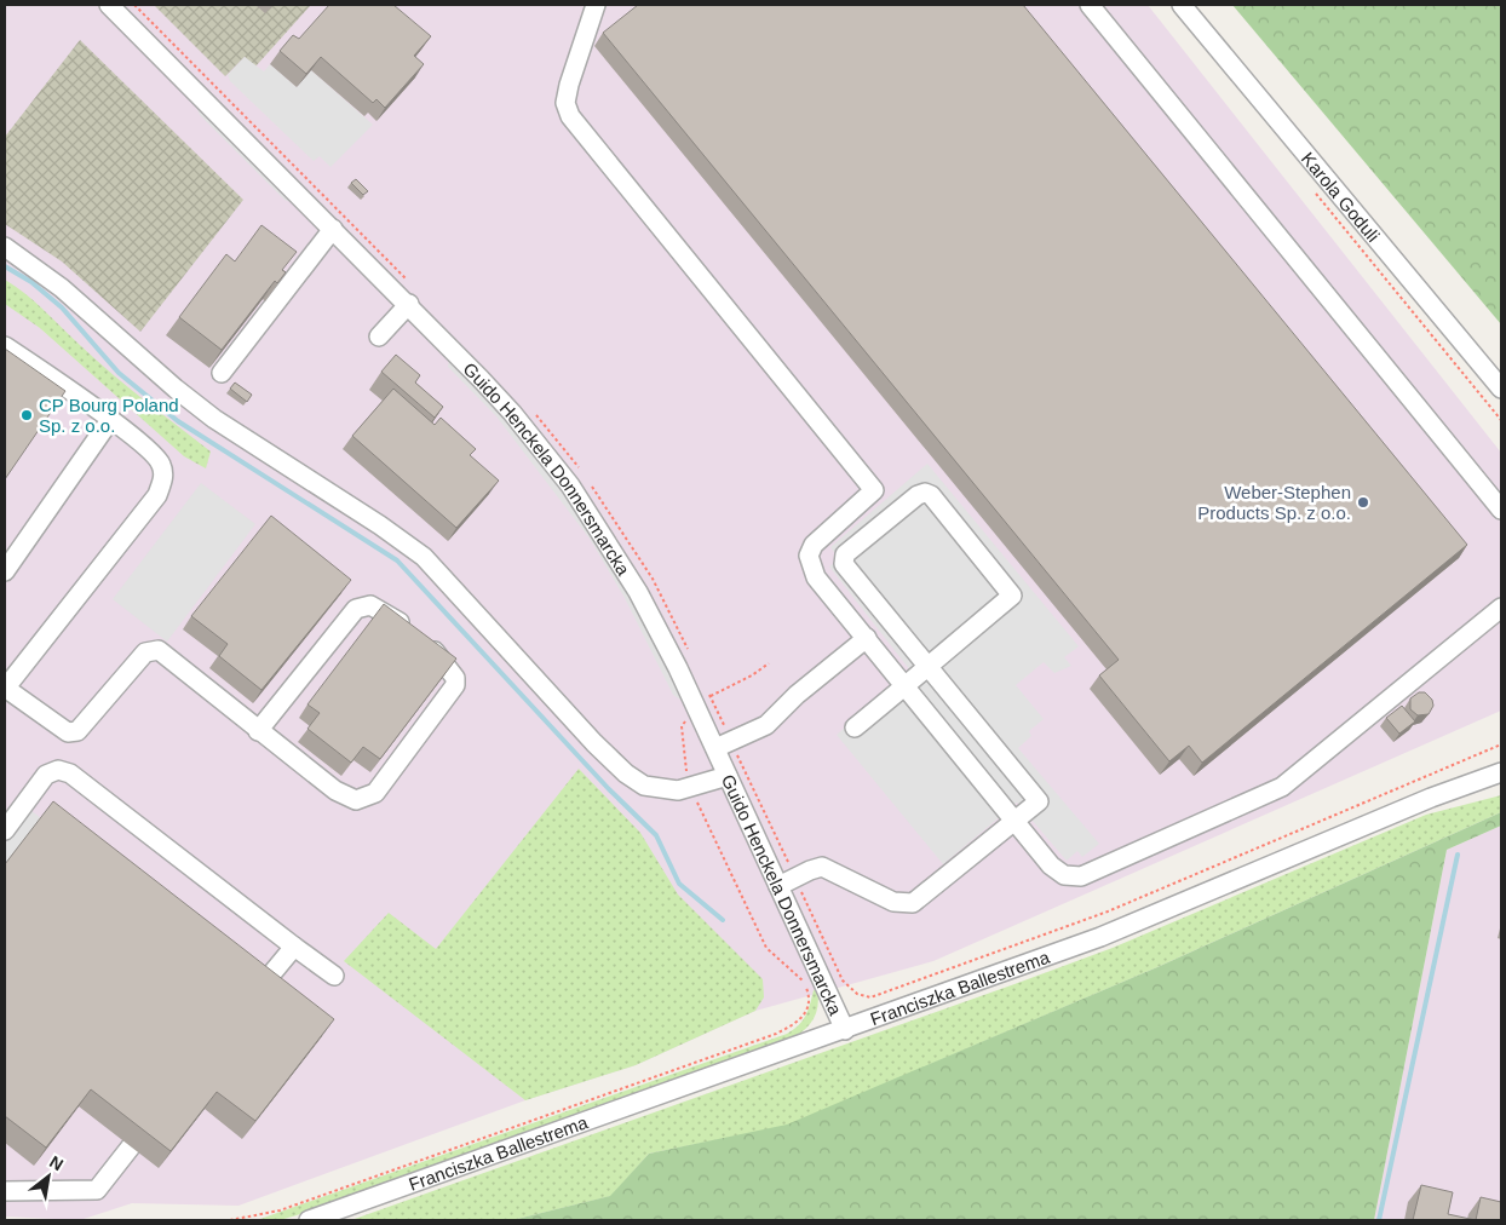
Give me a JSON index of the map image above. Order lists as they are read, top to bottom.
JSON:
{
  "streets": {
    "street": ["Karola Goduli", "Guido Henckela Donnersmarcka", "Franciszka Ballestrema"]
  },
  "crossings": [
    ["Guido Henckela Donnersmarcka", "Franciszka Ballestrema"]
  ],
  "places": ["CP Bourg Poland Sp. z o.o.", "Weber-Stephen Products Sp. z o.o."],
  "north": "top right"
}
